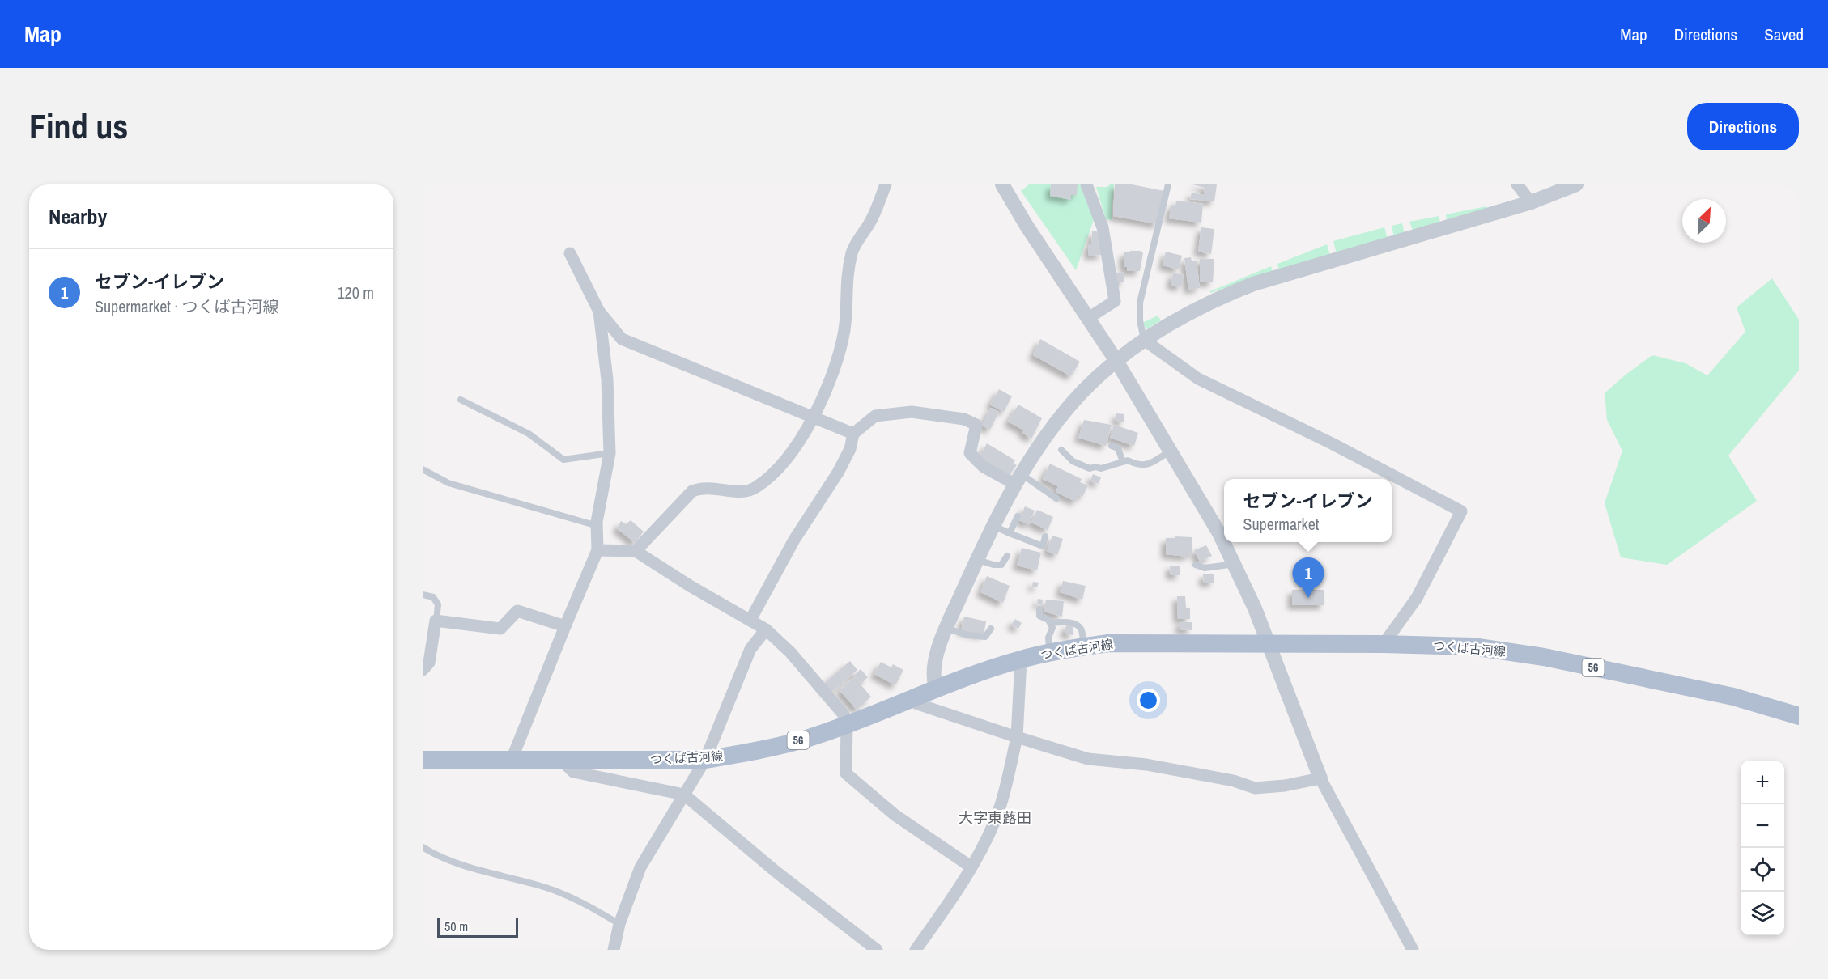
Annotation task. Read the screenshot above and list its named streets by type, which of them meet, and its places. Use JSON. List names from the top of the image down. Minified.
{"streets":{"main road":["つくば古河線","56"]},"districts":["大字東蕗田"],"scale_bar":"50 m","north":"top right","page":{"header":"Map","nav":["Map","Directions","Saved"],"buttons":"Directions","title":"Find us","heading":"Nearby","list":[{"mark":"1","name":"セブン-イレブン","note":"Supermarket · つくば古河線","value":"120 m"}],"popup":["セブン-イレブン","Supermarket"],"pins":"1","map_buttons":["+","−"],"scale":"50 m"}}
